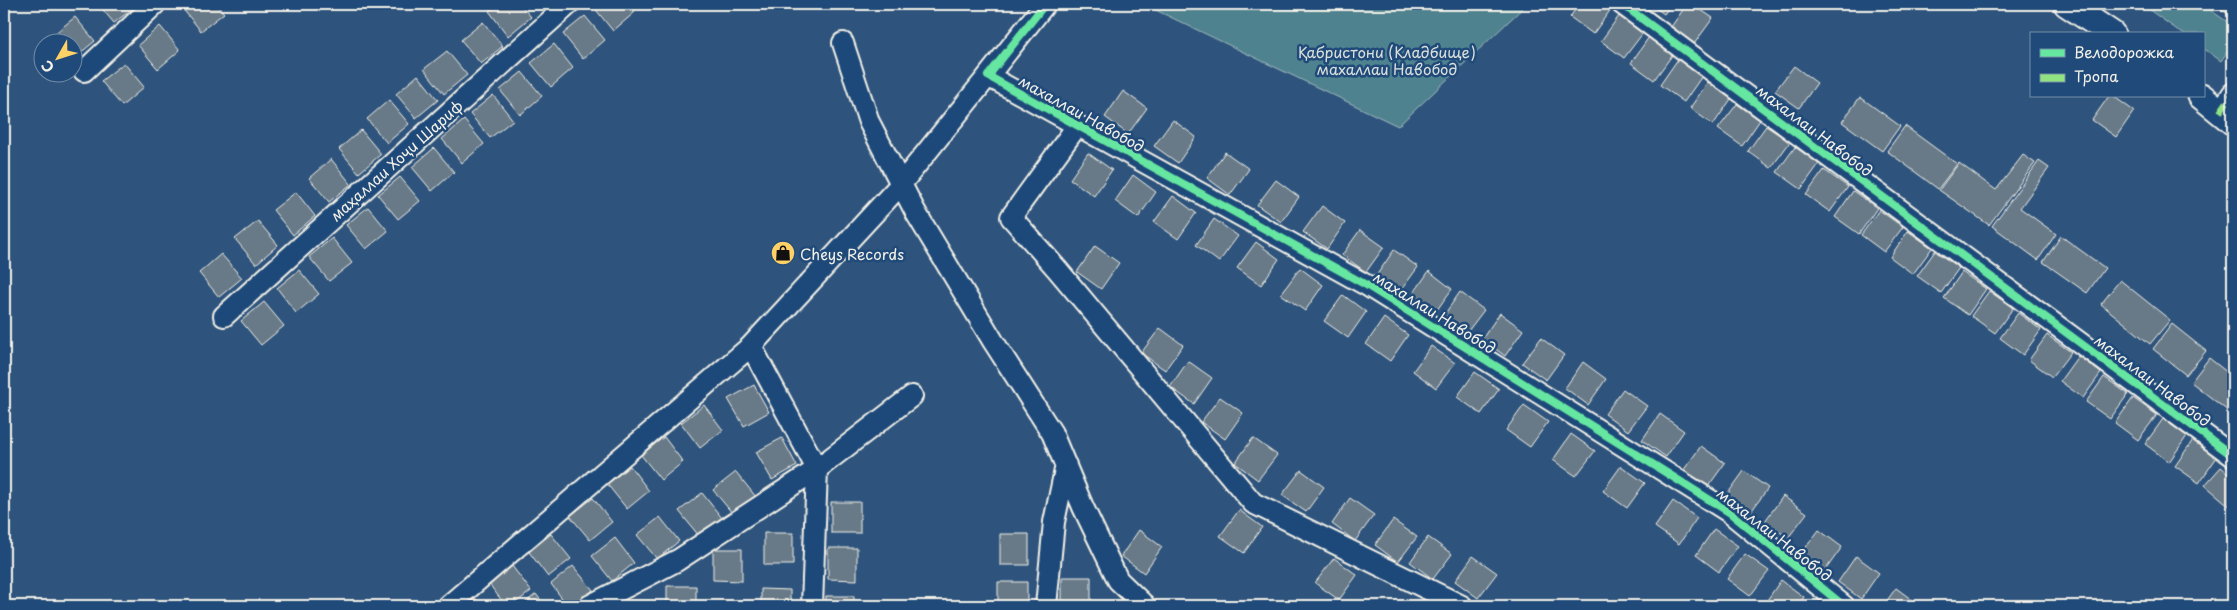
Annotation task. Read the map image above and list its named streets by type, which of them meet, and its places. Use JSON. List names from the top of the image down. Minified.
{"streets":{"street":["махаллаи Навобод","маҳаллаи Хоҷи Шариф"]},"parks":["Қабристони (Кладбище) махаллаи Навобод"],"places":{"shop":["Cheys Records"]},"legend":["Велодорожка","Тропа"],"north":"bottom left"}
